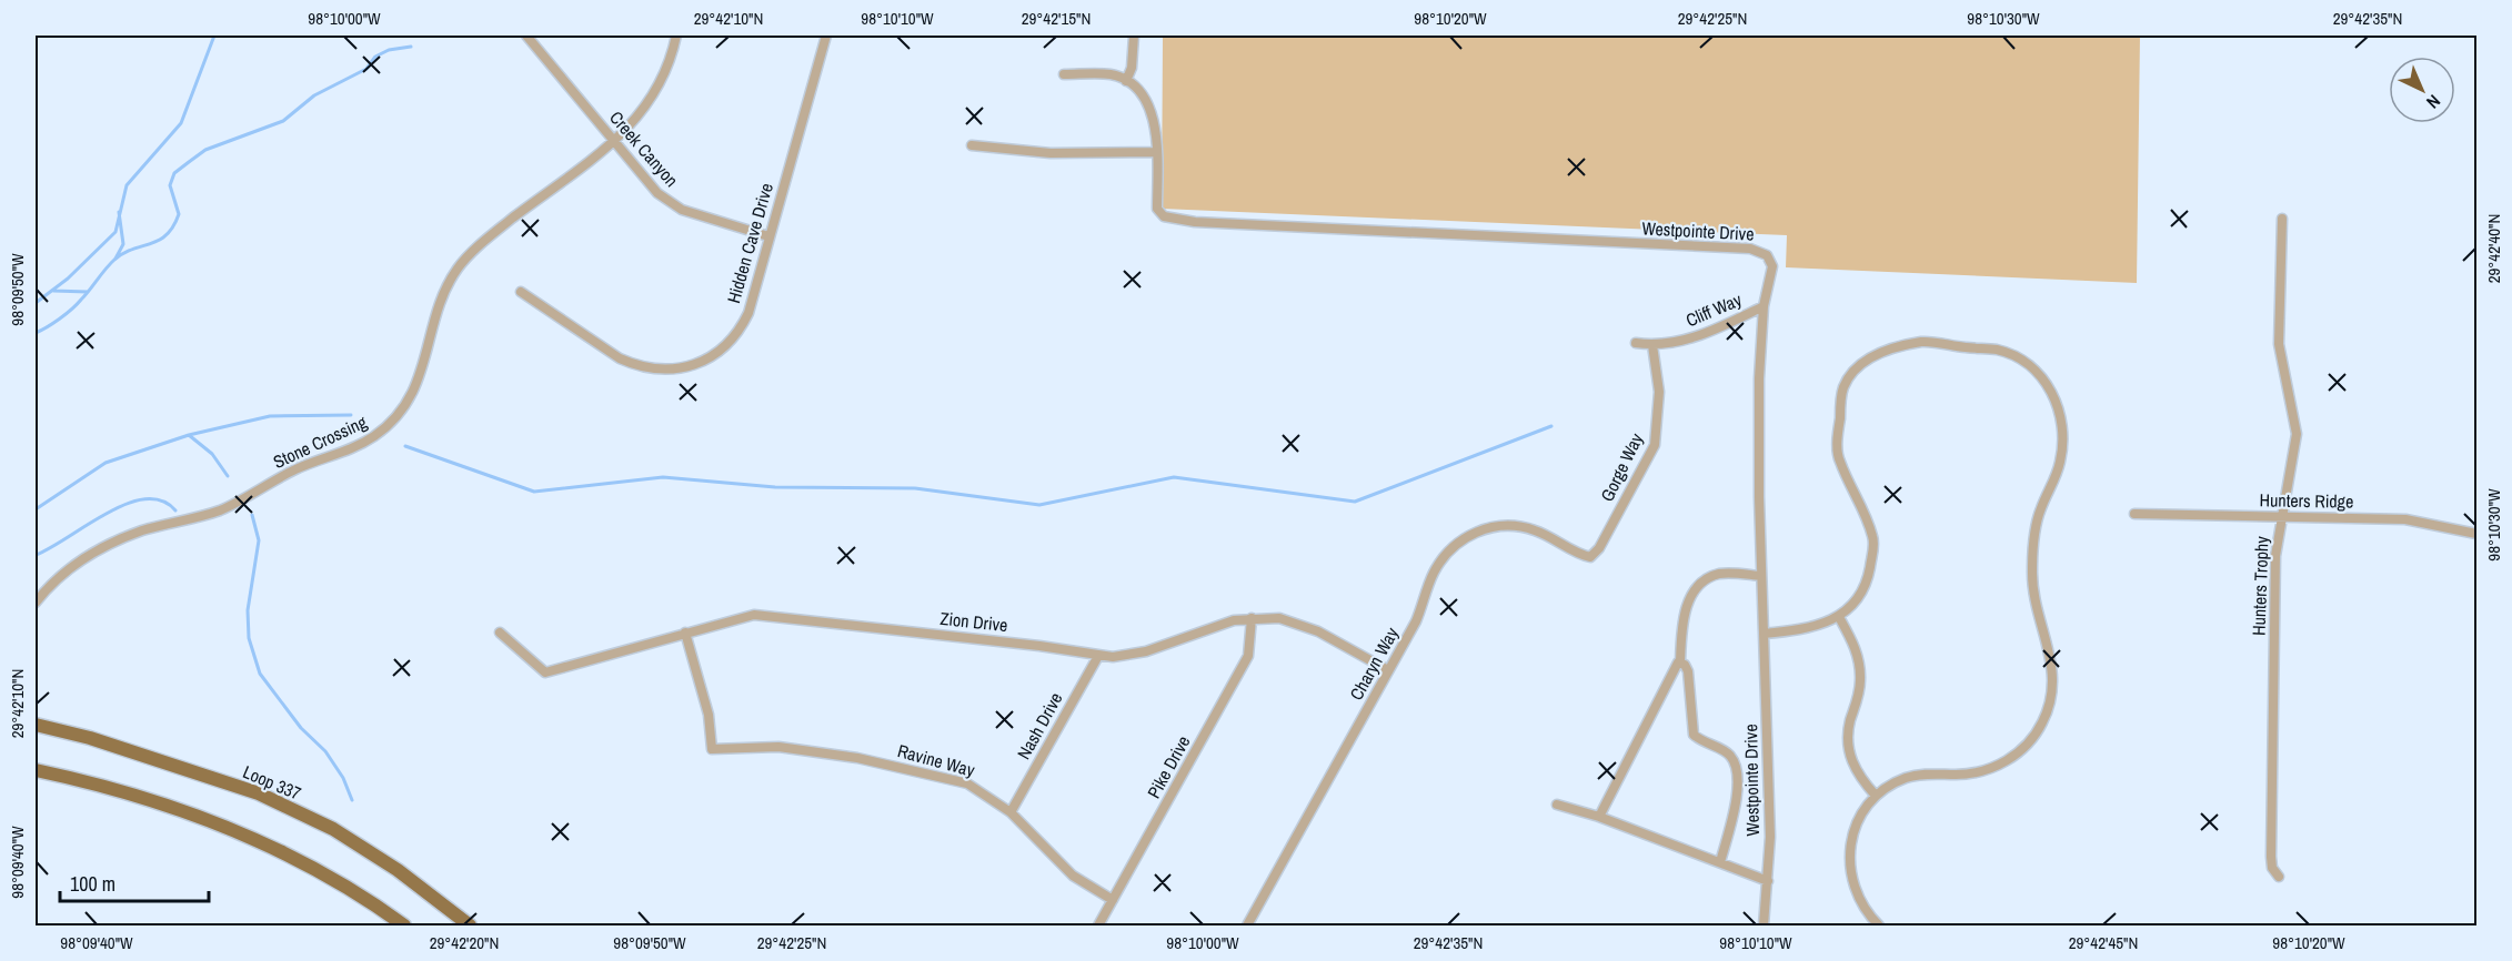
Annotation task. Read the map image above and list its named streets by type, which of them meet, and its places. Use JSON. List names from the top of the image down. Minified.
{"streets":{"main road":["Loop 337"],"street":["Creek Canyon","Westpointe Drive","Hidden Cave Drive","Cliff Way","Stone Crossing","Gorge Way","Hunters Ridge","Hunters Trophy","Zion Drive","Charyn Way","Nash Drive","Ravine Way","Pike Drive"]},"crossings":[["Creek Canyon","Hidden Cave Drive"],["Creek Canyon","Stone Crossing"],["Westpointe Drive","Cliff Way"],["Cliff Way","Gorge Way"],["Gorge Way","Charyn Way"],["Hunters Ridge","Hunters Trophy"],["Zion Drive","Charyn Way"],["Zion Drive","Nash Drive"],["Zion Drive","Ravine Way"],["Zion Drive","Pike Drive"],["Nash Drive","Ravine Way"],["Ravine Way","Pike Drive"]],"scale_bar":"100 m","north":"bottom right","coordinates":["98°10'00\"W","29°42'10\"N","98°10'10\"W","29°42'15\"N","98°10'20\"W","29°42'25\"N","98°10'30\"W","29°42'35\"N","29°42'40\"N","98°09'50\"W","98°09'40\"W","29°42'20\"N","29°42'45\"N"]}
